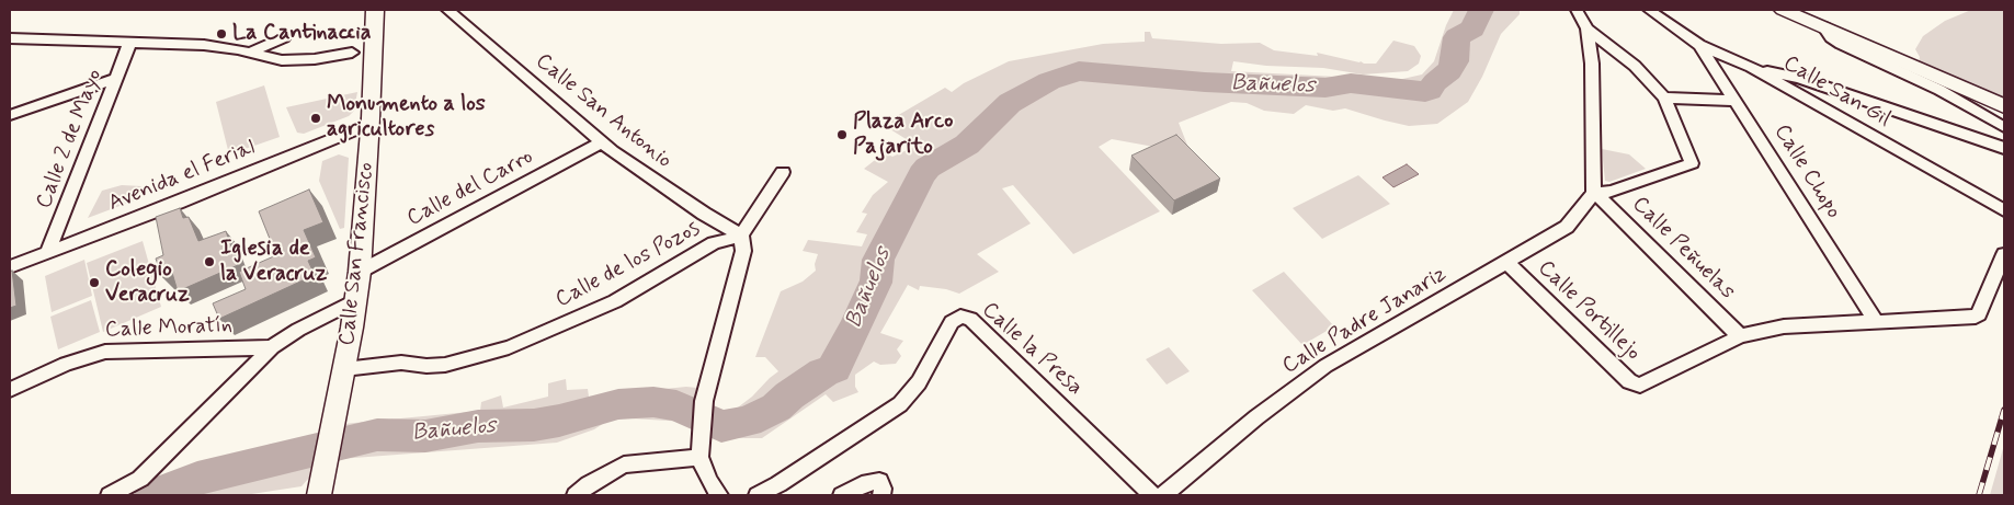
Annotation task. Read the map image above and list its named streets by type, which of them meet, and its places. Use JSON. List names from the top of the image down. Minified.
{"streets":{"street":["Calle San Gil","Calle San Antonio","Calle 2 de Mayo","Calle Chopo","Avenida el Ferial","Calle del Carro","Calle Peñuelas","Calle San Francisco","Calle de los Pozos","Calle Portillejo","Calle Padre Janariz","Calle Moratín","Calle la Presa"]},"crossings":[["Calle San Gil","Calle Chopo"],["Calle San Antonio","Calle del Carro"],["Calle San Antonio","Calle de los Pozos"],["Calle 2 de Mayo","Avenida el Ferial"],["Avenida el Ferial","Calle San Francisco"],["Calle del Carro","Calle San Francisco"],["Calle Peñuelas","Calle Portillejo"],["Calle Peñuelas","Calle Padre Janariz"],["Calle San Francisco","Calle de los Pozos"],["Calle Portillejo","Calle Padre Janariz"]],"water":["Bañuelos"],"places":["La Cantinaccia","Monumento a los agricultores","Plaza Arco Pajarito","Iglesia de la Veracruz","Colegio Veracruz"]}
